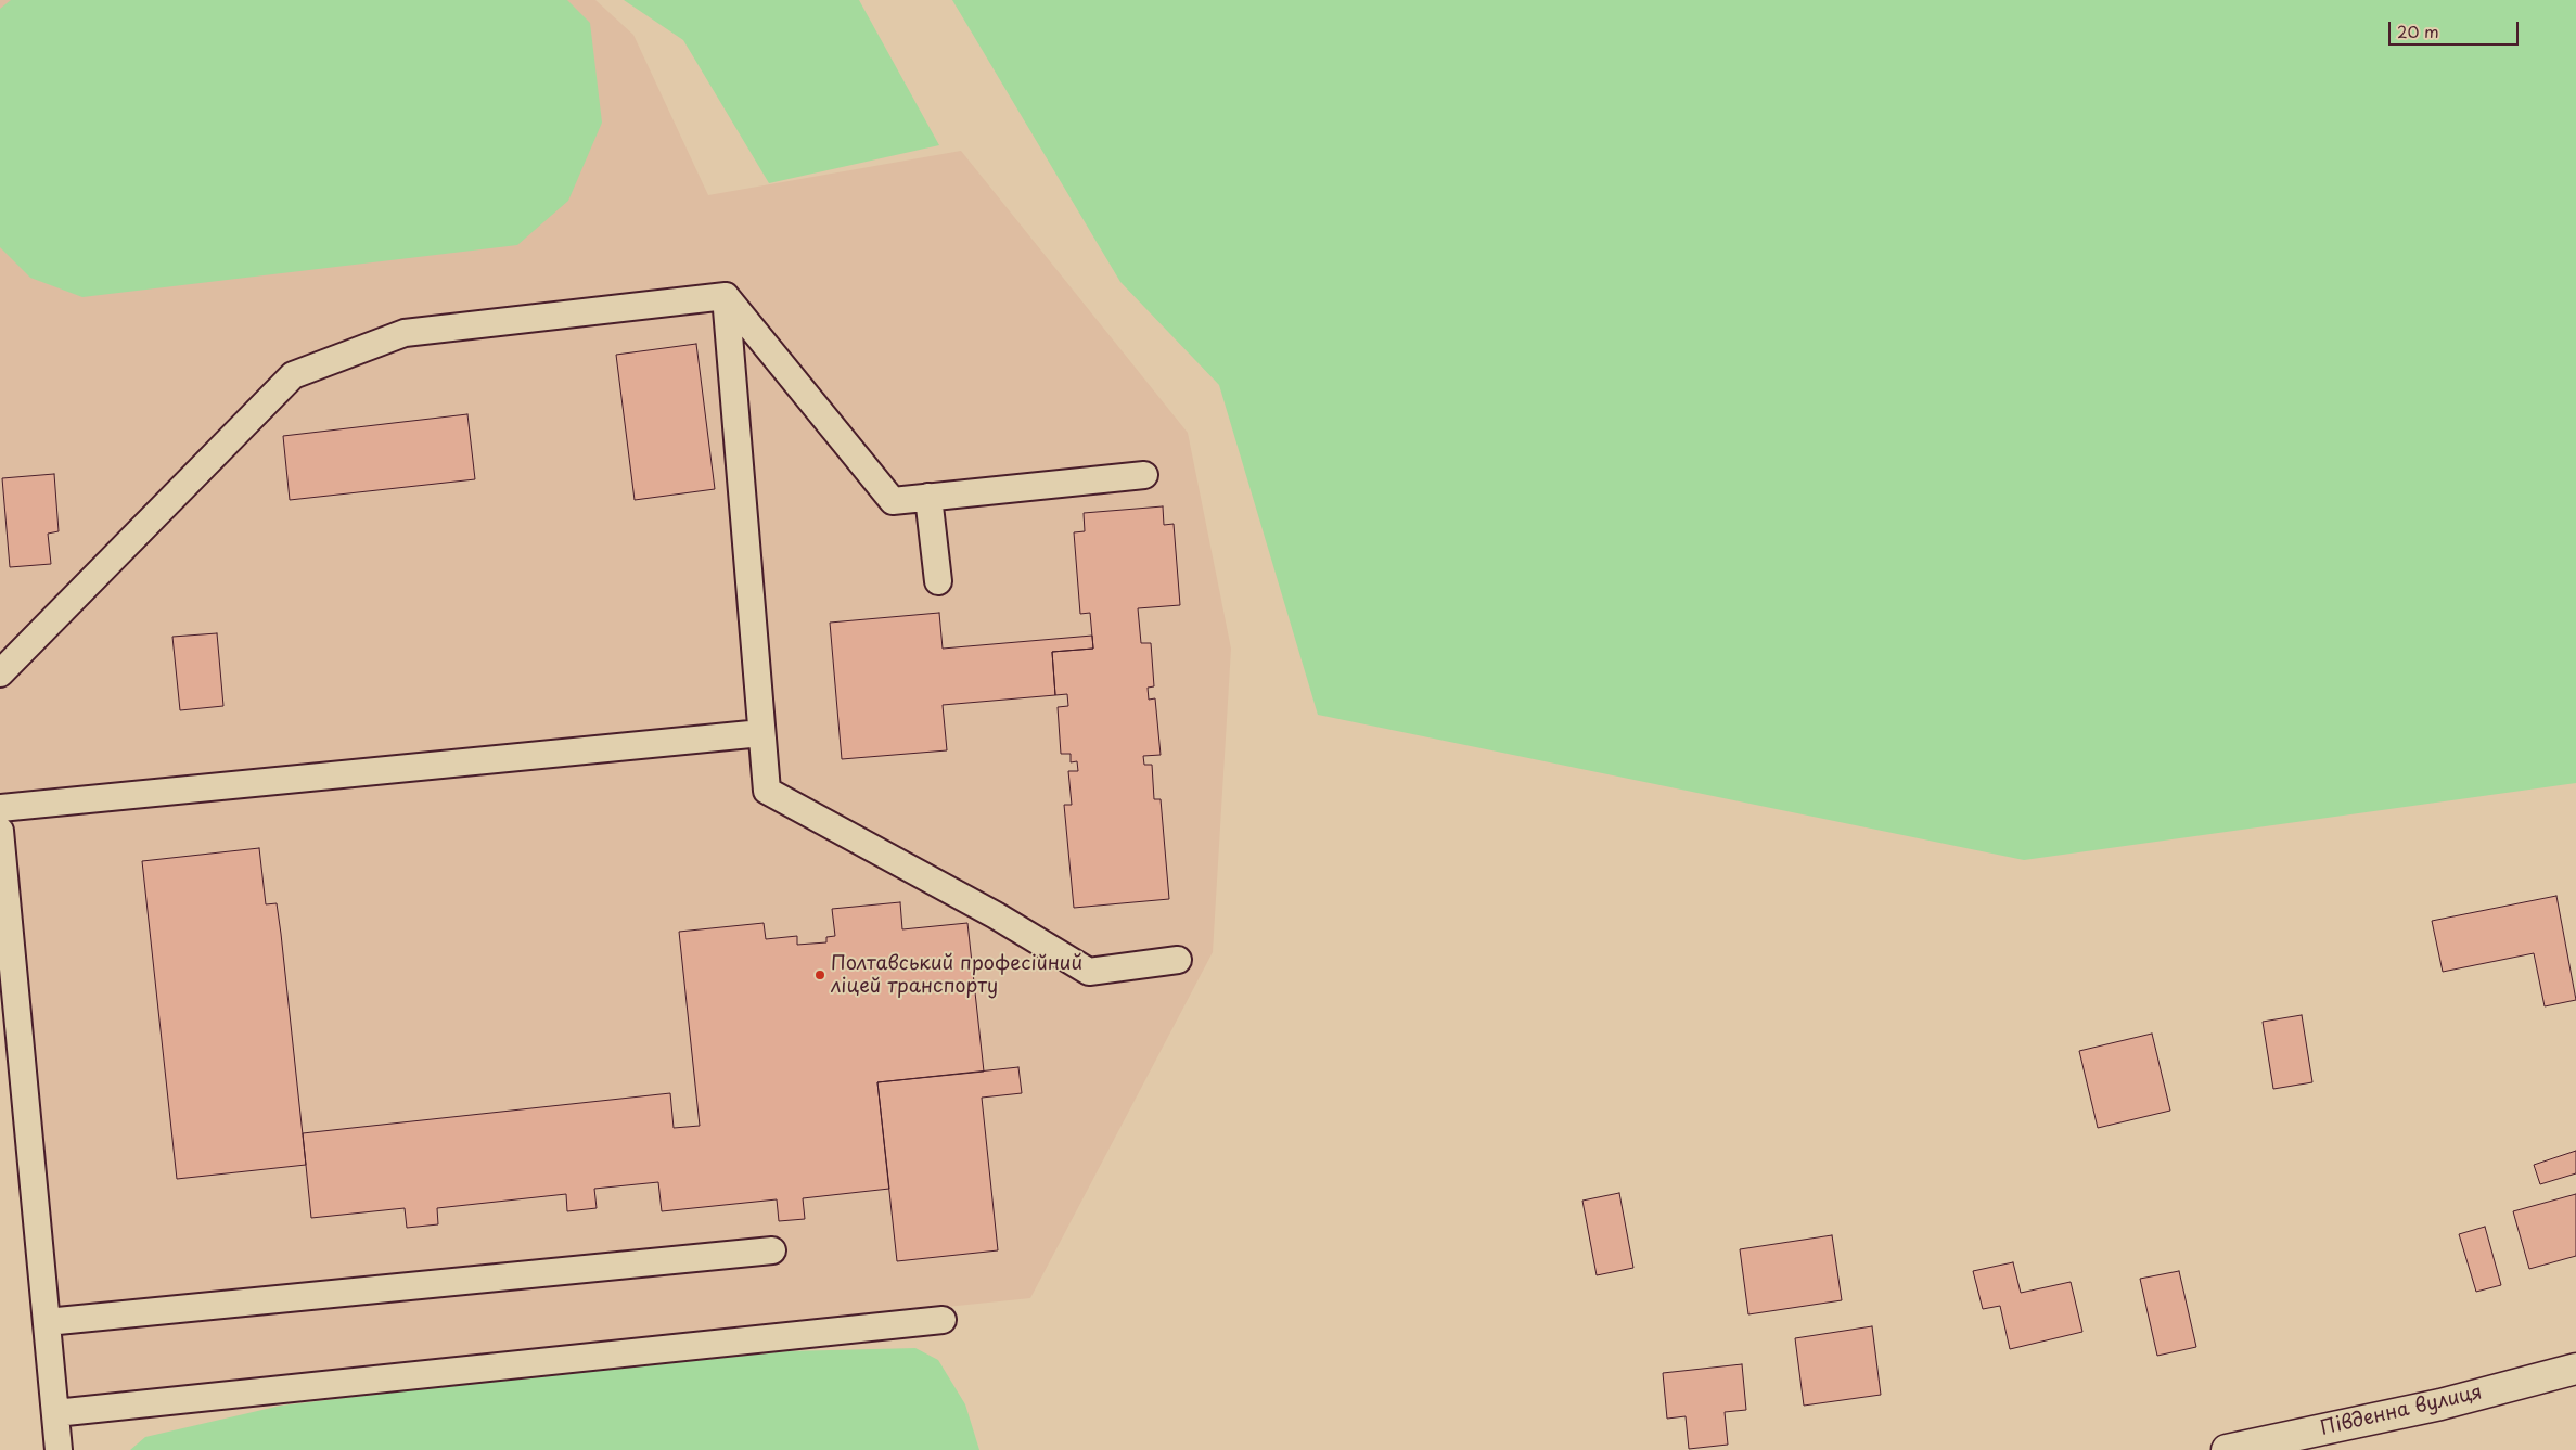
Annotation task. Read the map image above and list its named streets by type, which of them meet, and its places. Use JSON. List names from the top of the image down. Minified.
{"streets":{"street":["Південна вулиця"]},"places":["Полтавський професійний ліцей транспорту"],"scale_bar":"20 m"}
